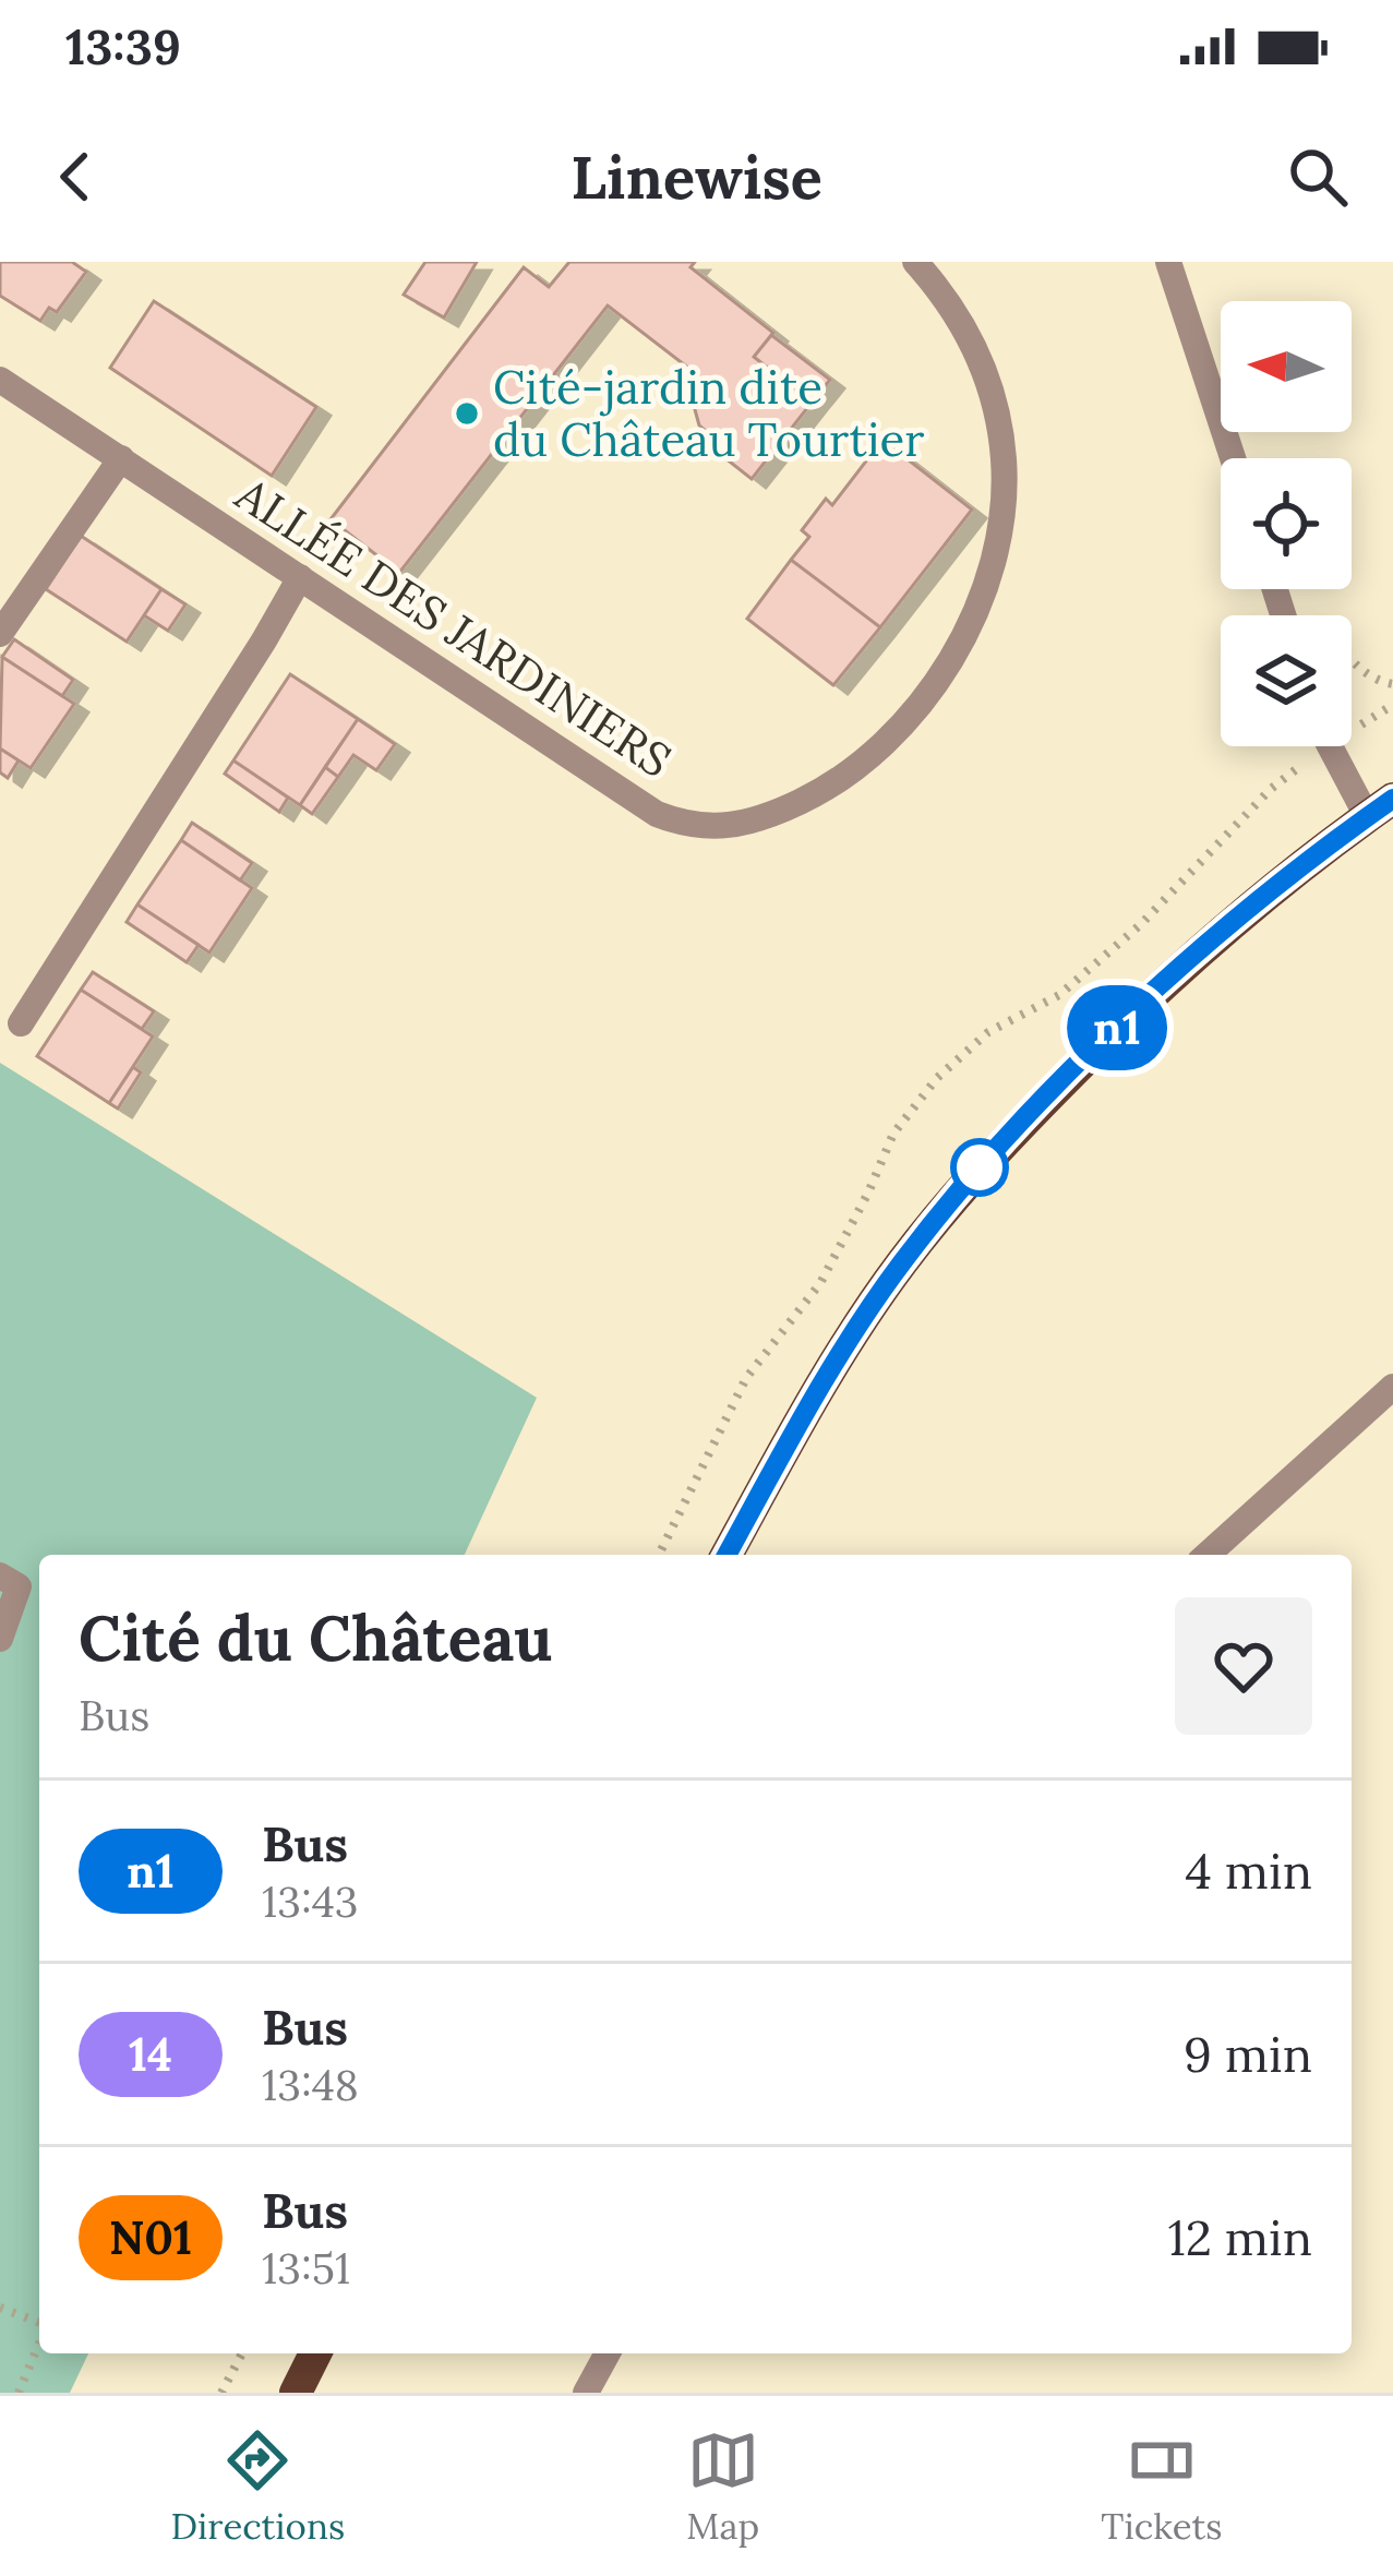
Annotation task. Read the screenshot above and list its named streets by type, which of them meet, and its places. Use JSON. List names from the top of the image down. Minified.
{"streets":{"street":["ALLÉE DES JARDINIERS"]},"places":["Cité-jardin dite du Château Tourtier"],"lines":["bus line n1"],"north":"left","page":{"status":"13:39","header":"Linewise","on_map":"n1","heading":["Cité du Château","Bus"],"list":[{"mark":"n1","name":"Bus","note":"13:43","value":"4 min"},{"mark":"14","name":"Bus","note":"13:48","value":"9 min"},{"mark":"N01","name":"Bus","note":"13:51","value":"12 min"}],"tabs":["Directions","Map","Tickets"]}}
